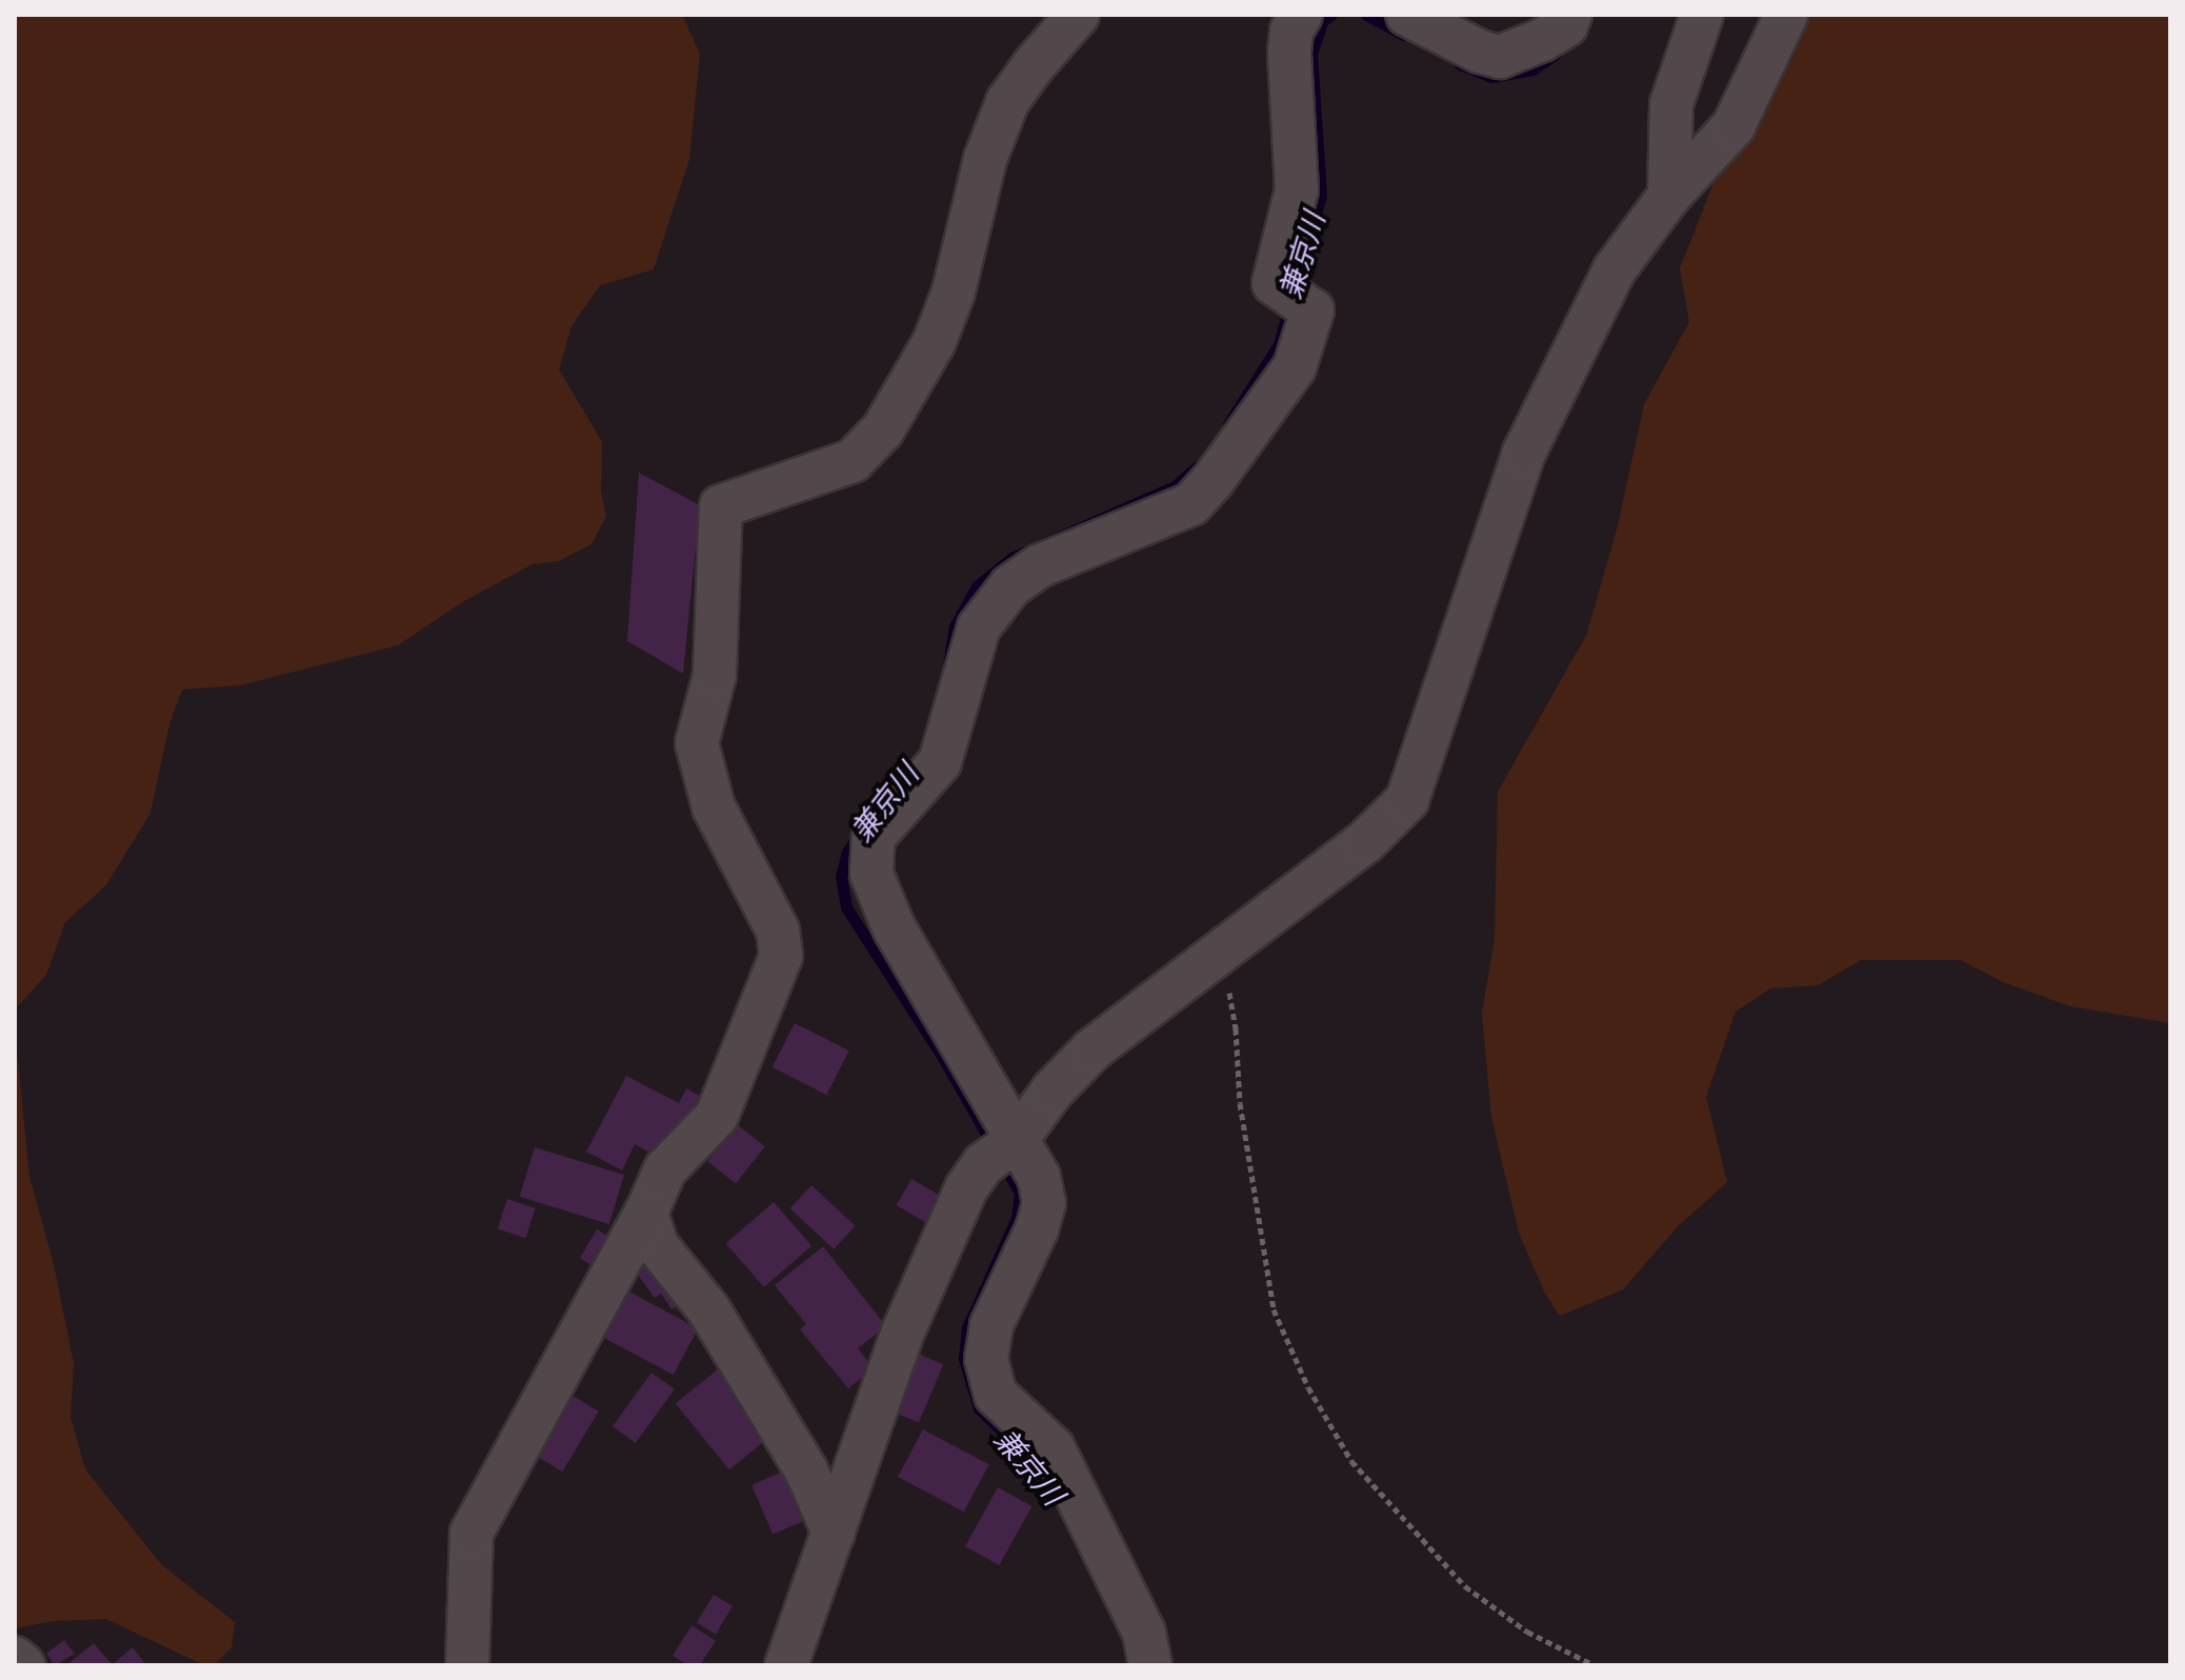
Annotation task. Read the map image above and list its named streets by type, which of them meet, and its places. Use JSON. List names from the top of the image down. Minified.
{"water":["兼京川"]}
